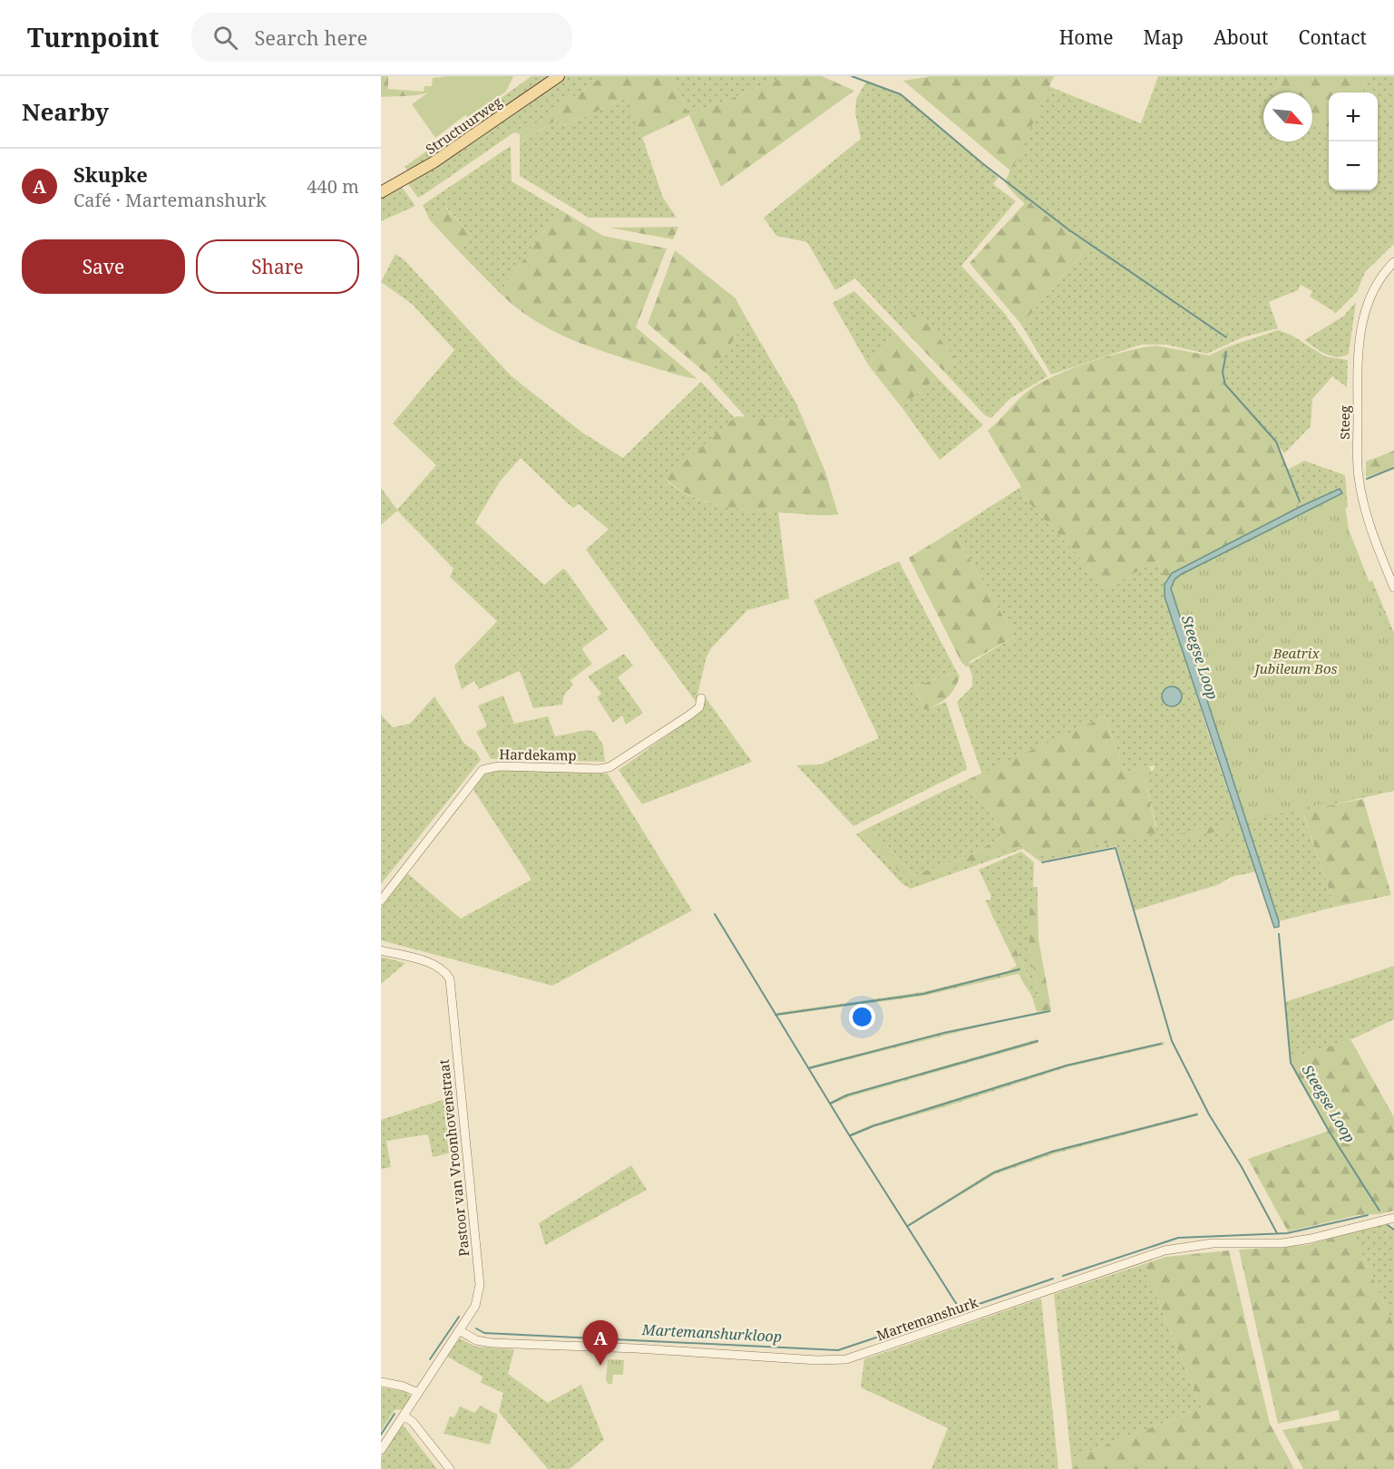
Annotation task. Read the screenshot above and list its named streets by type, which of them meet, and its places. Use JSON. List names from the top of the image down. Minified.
{"streets":{"main road":["Structuurweg"],"street":["Steeg","Hardekamp","Pastoor van Vroonhovenstraat","Martemanshurk"]},"crossings":[["Pastoor van Vroonhovenstraat","Martemanshurk"]],"water":["Steegse Loop","Martemanshurkloop"],"parks":["Beatrix Jubileum Bos"],"north":"bottom right","page":{"header":"Turnpoint","search":"Search here","nav":["Home","Map","About","Contact"],"heading":"Nearby","map_buttons":["+","−"],"list":[{"mark":"A","name":"Skupke","note":"Café · Martemanshurk","value":"440 m"}],"buttons":["Save","Share"],"pins":"A"}}
